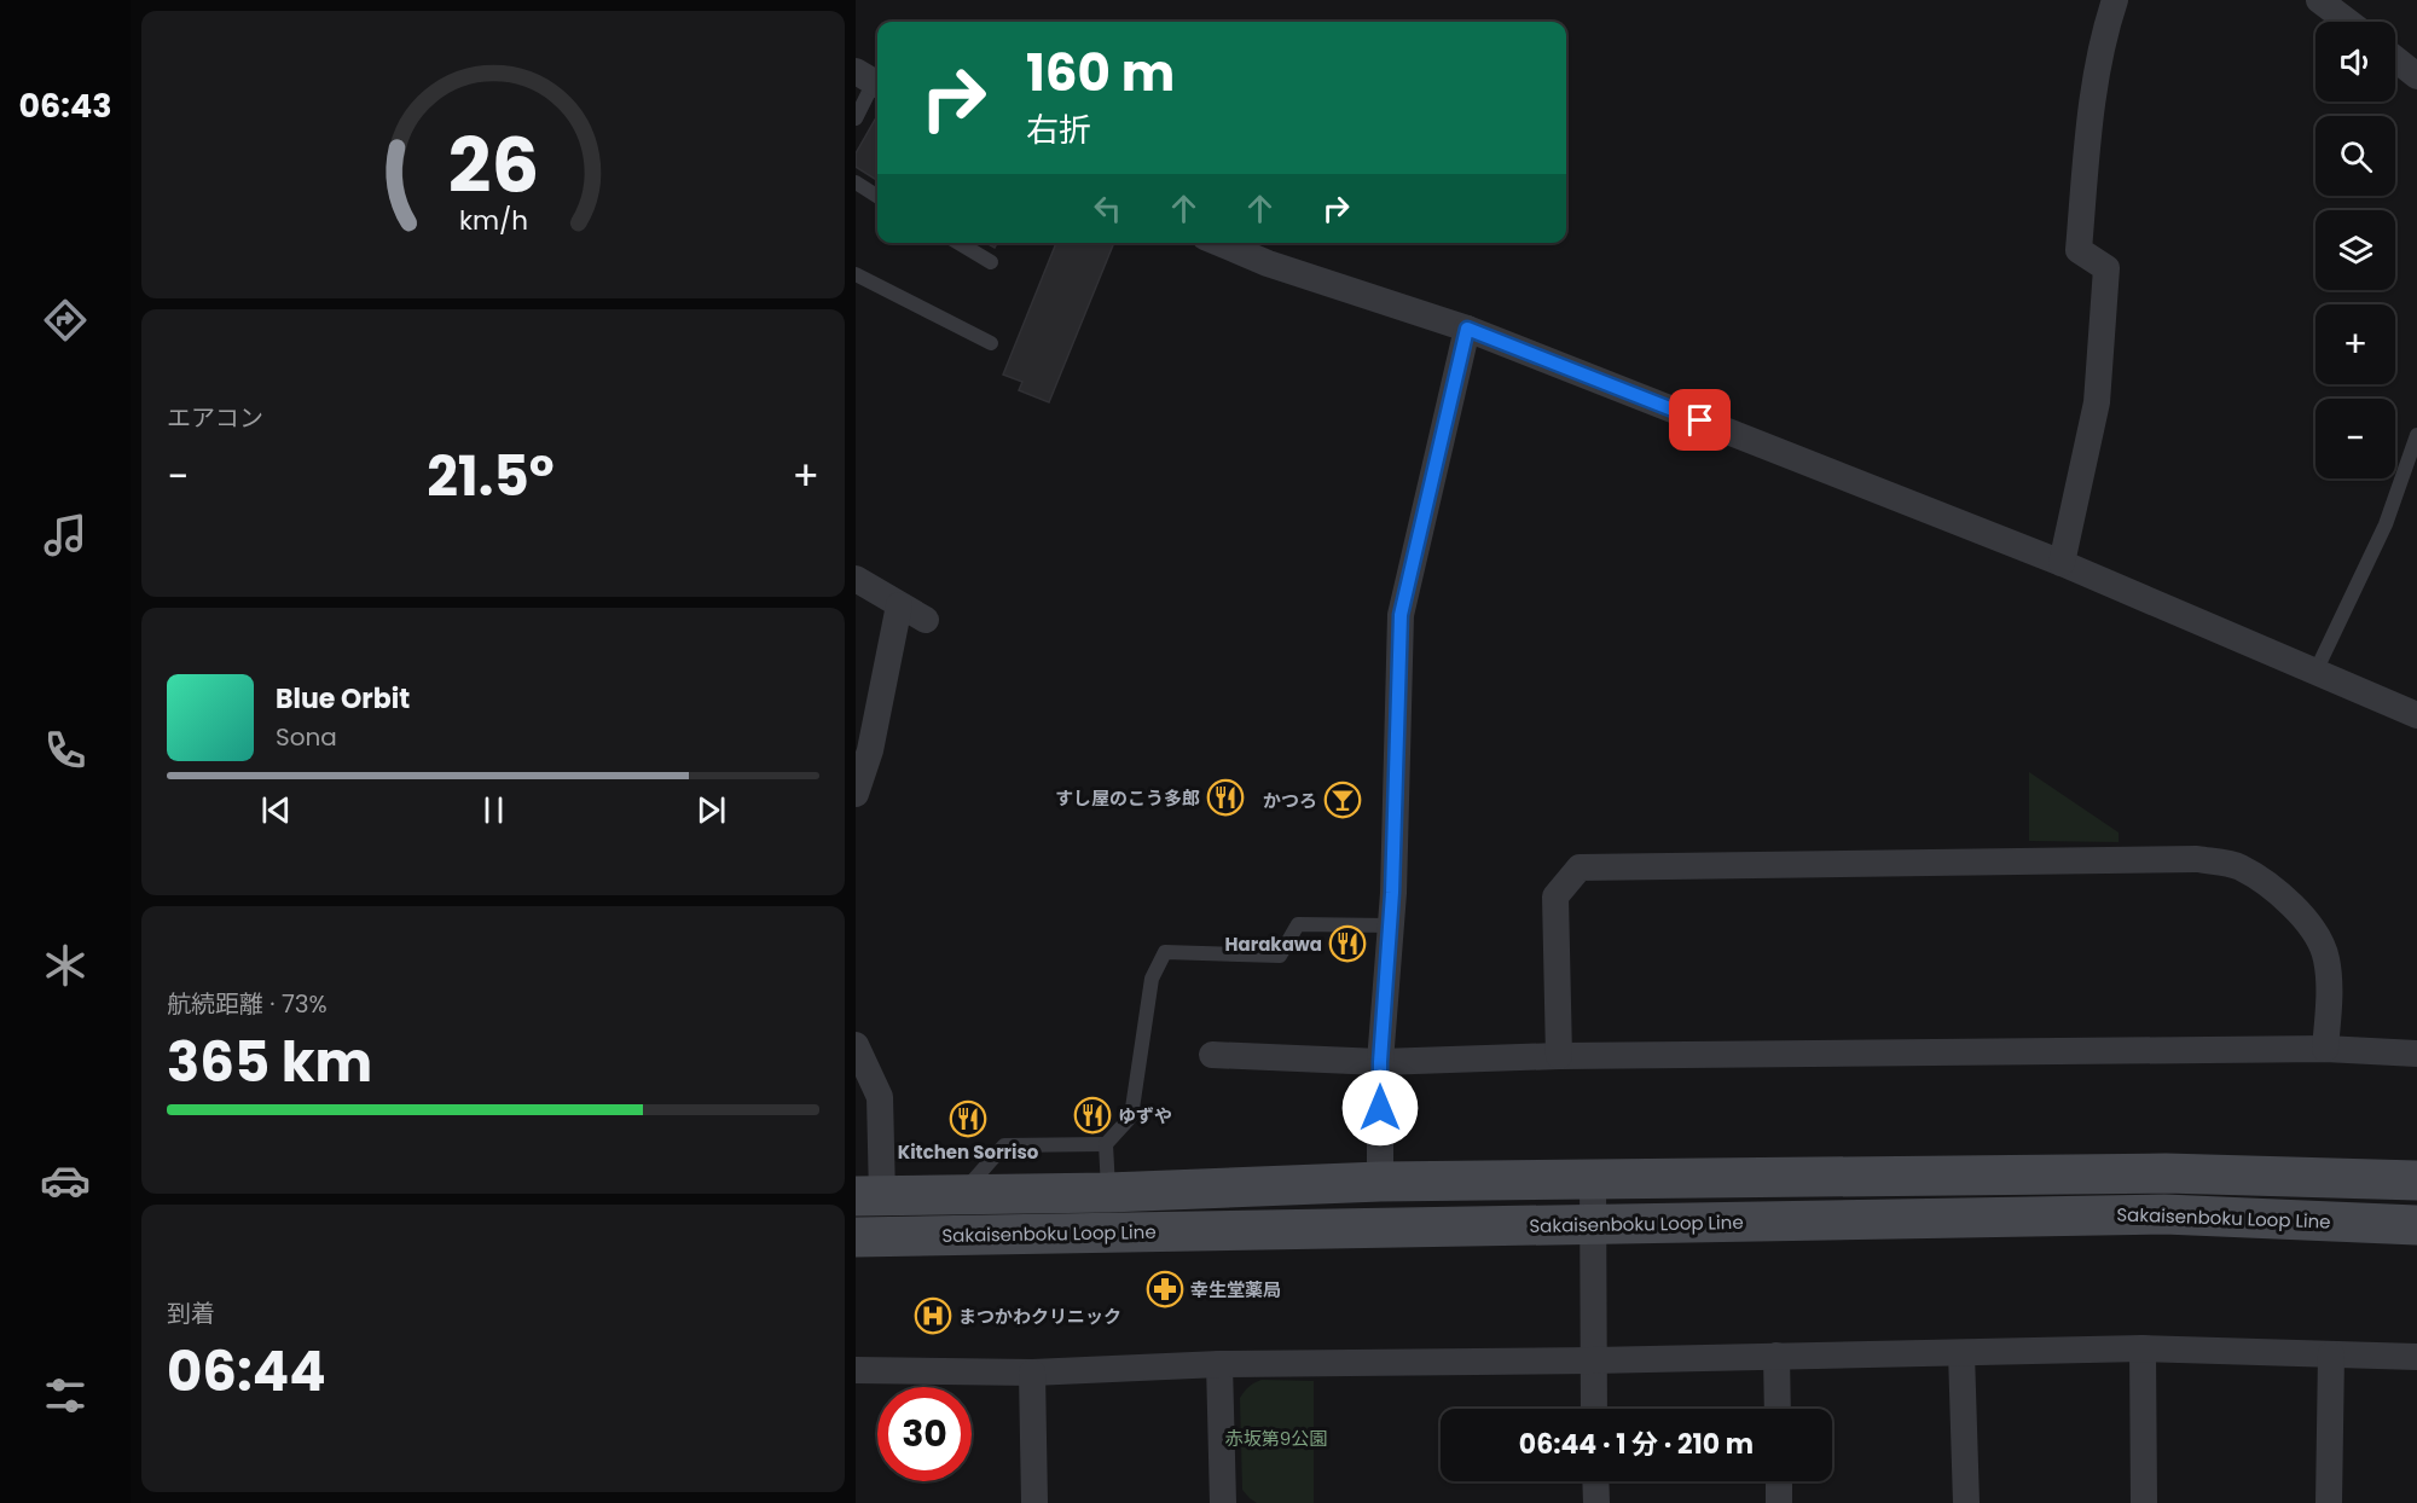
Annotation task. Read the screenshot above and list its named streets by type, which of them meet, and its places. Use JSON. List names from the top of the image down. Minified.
{"streets":{"main road":["Sakaisenboku Loop Line"]},"parks":["赤坂第9公園"],"places":{"restaurant":["すし屋のこう多郎","Harakawa","ゆずや","Kitchen Sorriso"],"bar":["かつろ"],"pharmacy":["幸生堂薬局"],"hospital":["まつかわクリニック"]},"page":{"tabs":"06:43","map_buttons":["+","−"],"turn":["160 m","右折"],"tile":["エアコン",["航続距離 · 73%","365 km"],["到着","06:44"]],"heat":["−","21.5°","+"],"song":["Blue Orbit","Sona"],"limit":"30","trip":"06:44 · 1 分 · 210 m","gauge":["26","km/h"]}}
